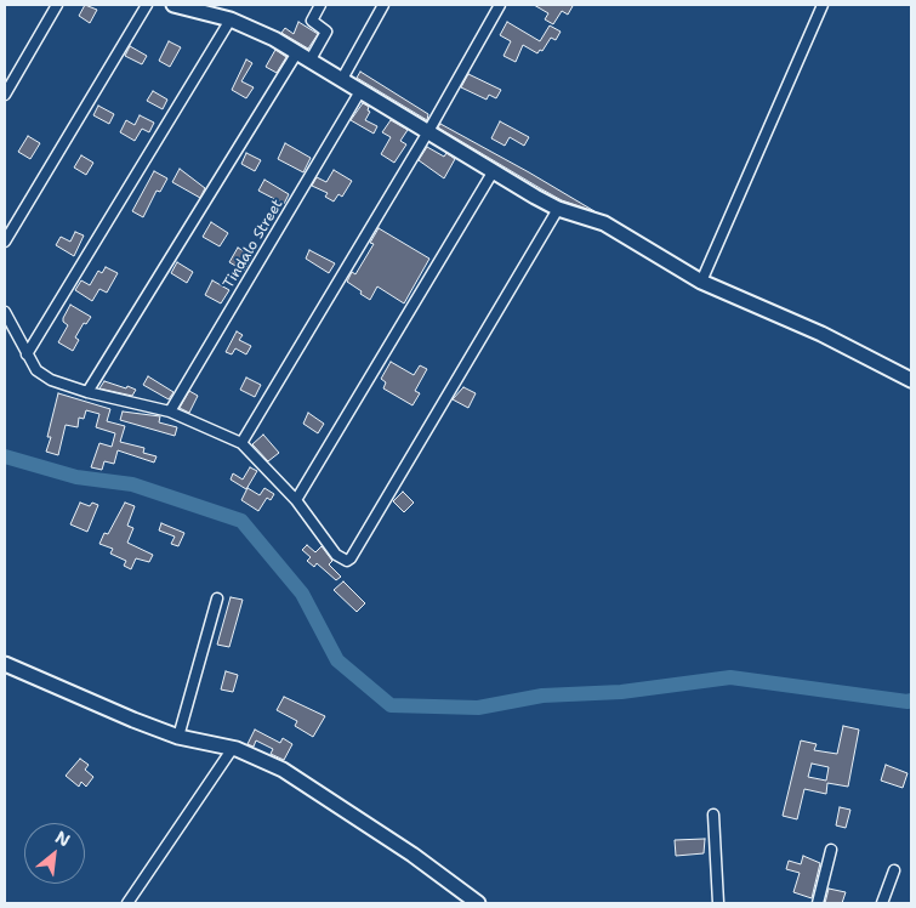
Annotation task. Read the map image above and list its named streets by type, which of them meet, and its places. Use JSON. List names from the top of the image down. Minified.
{"streets":{"street":["Tindalo Street"]},"north":"top right"}
